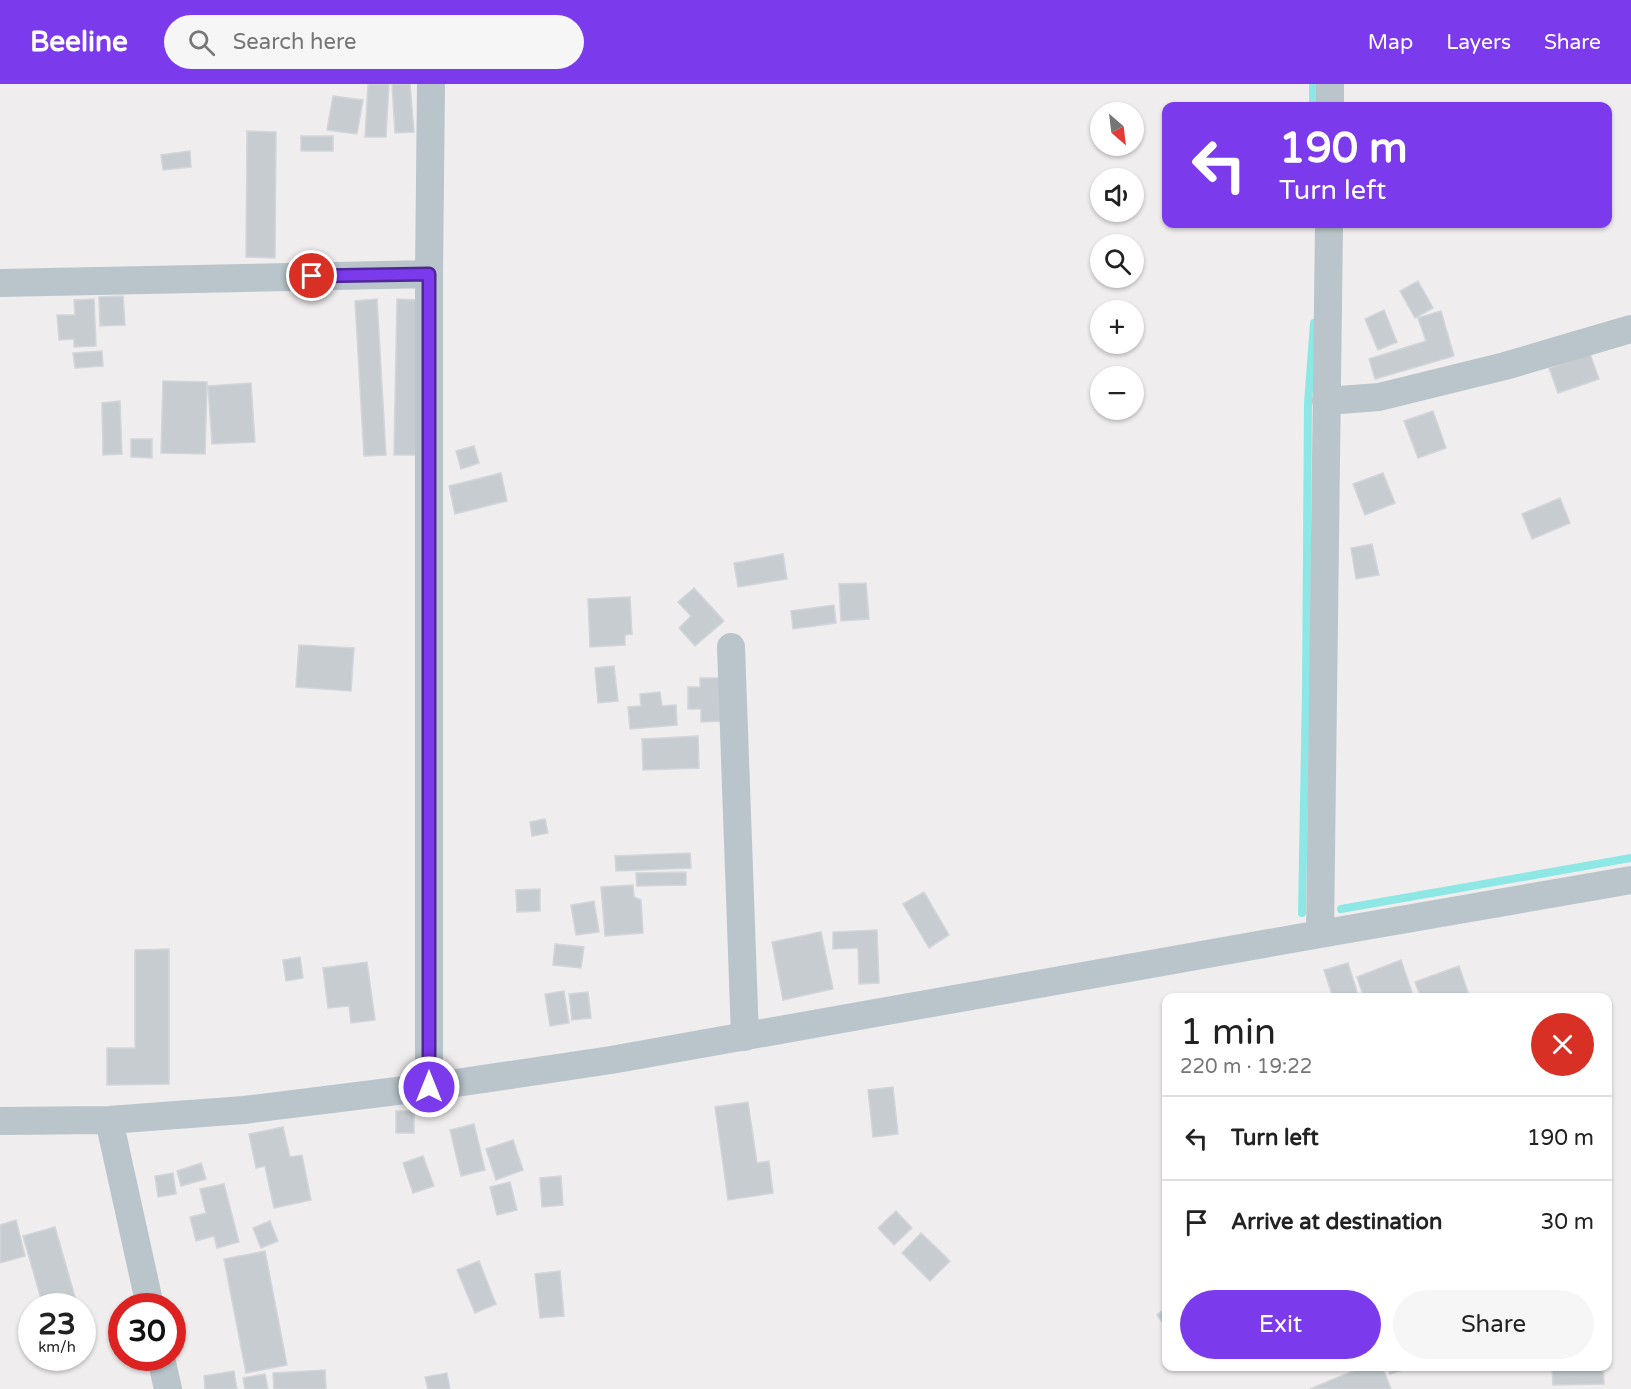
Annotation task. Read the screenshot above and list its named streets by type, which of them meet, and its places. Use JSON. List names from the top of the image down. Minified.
{"north":"bottom right","page":{"header":"Beeline","search":"Search here","nav":["Map","Layers","Share"],"map_buttons":["+","−"],"turn":["190 m","Turn left"],"heading":["1 min","220 m · 19:22"],"list":[{"name":"Turn left","value":"190 m"},{"name":"Arrive at destination","value":"30 m"}],"buttons":["Exit","Share"],"speed":"23 km/h","limit":"30"}}
